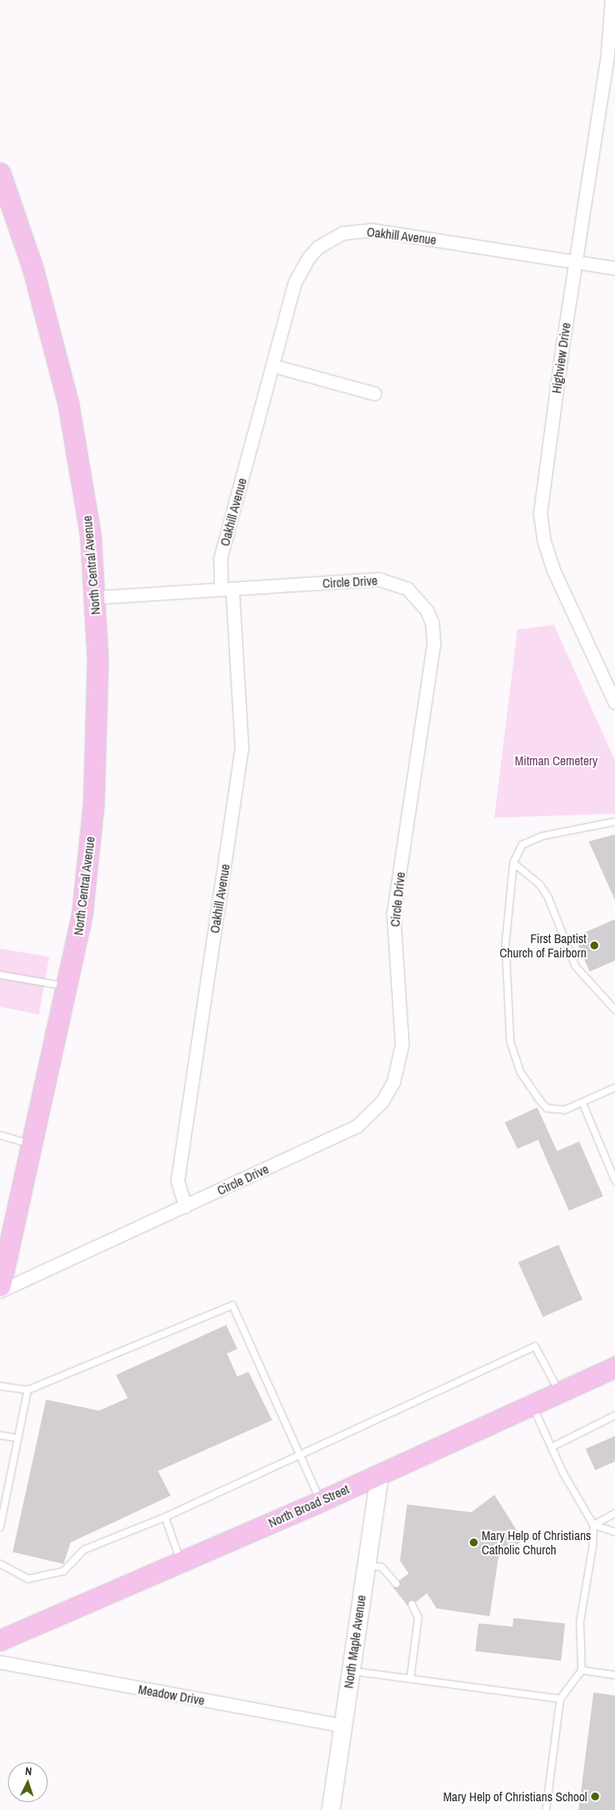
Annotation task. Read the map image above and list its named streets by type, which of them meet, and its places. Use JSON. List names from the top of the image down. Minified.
{"streets":{"main road":["North Central Avenue","North Broad Street","North Maple Avenue"],"street":["Oakhill Avenue","Highview Drive","Circle Drive","Meadow Drive"]},"crossings":[["Oakhill Avenue","Highview Drive"],["Oakhill Avenue","Circle Drive"],["North Central Avenue","Circle Drive"],["North Broad Street","North Maple Avenue"],["North Maple Avenue","Meadow Drive"]],"parks":["Mitman Cemetery"],"places":["First Baptist Church of Fairborn","Mary Help of Christians Catholic Church","Mary Help of Christians School"],"north":"top"}
